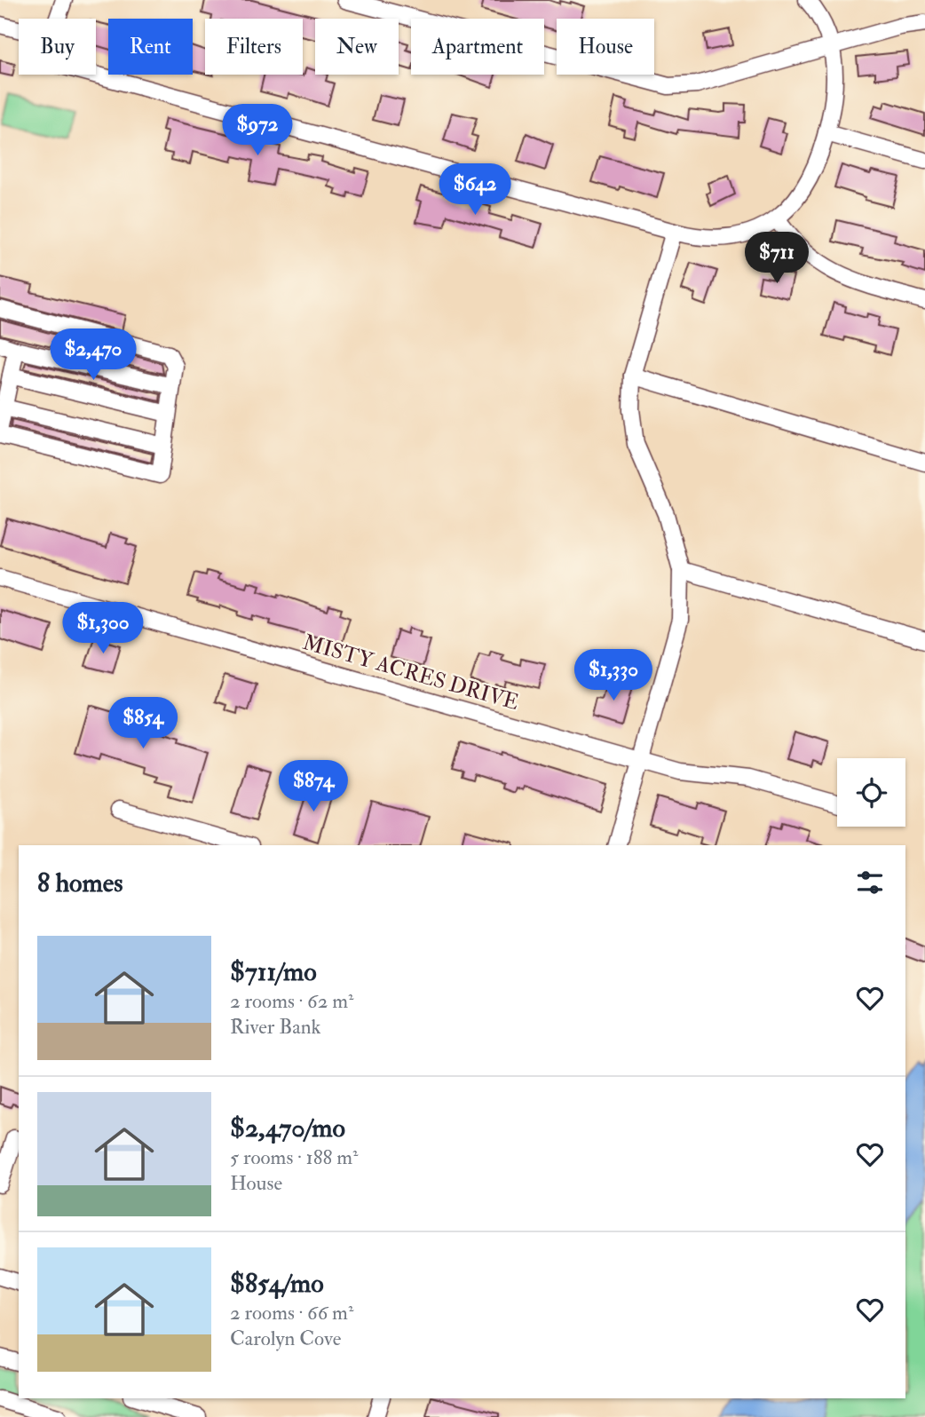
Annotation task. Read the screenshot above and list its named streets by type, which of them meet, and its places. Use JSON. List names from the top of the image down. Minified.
{"streets":{"street":["MISTY ACRES DRIVE"]},"page":{"chip":["Buy","Rent","Filters","New","Apartment","House"],"price":["$972","$642","$711","$2,470","$1,300","$1,330","$854","$874"],"heading":"8 homes","list":[{"name":"$711/mo","note":"2 rooms · 62 m² · River Bank"},{"name":"$2,470/mo","note":"5 rooms · 188 m² · House"},{"name":"$854/mo","note":"2 rooms · 66 m² · Carolyn Cove"}]}}
